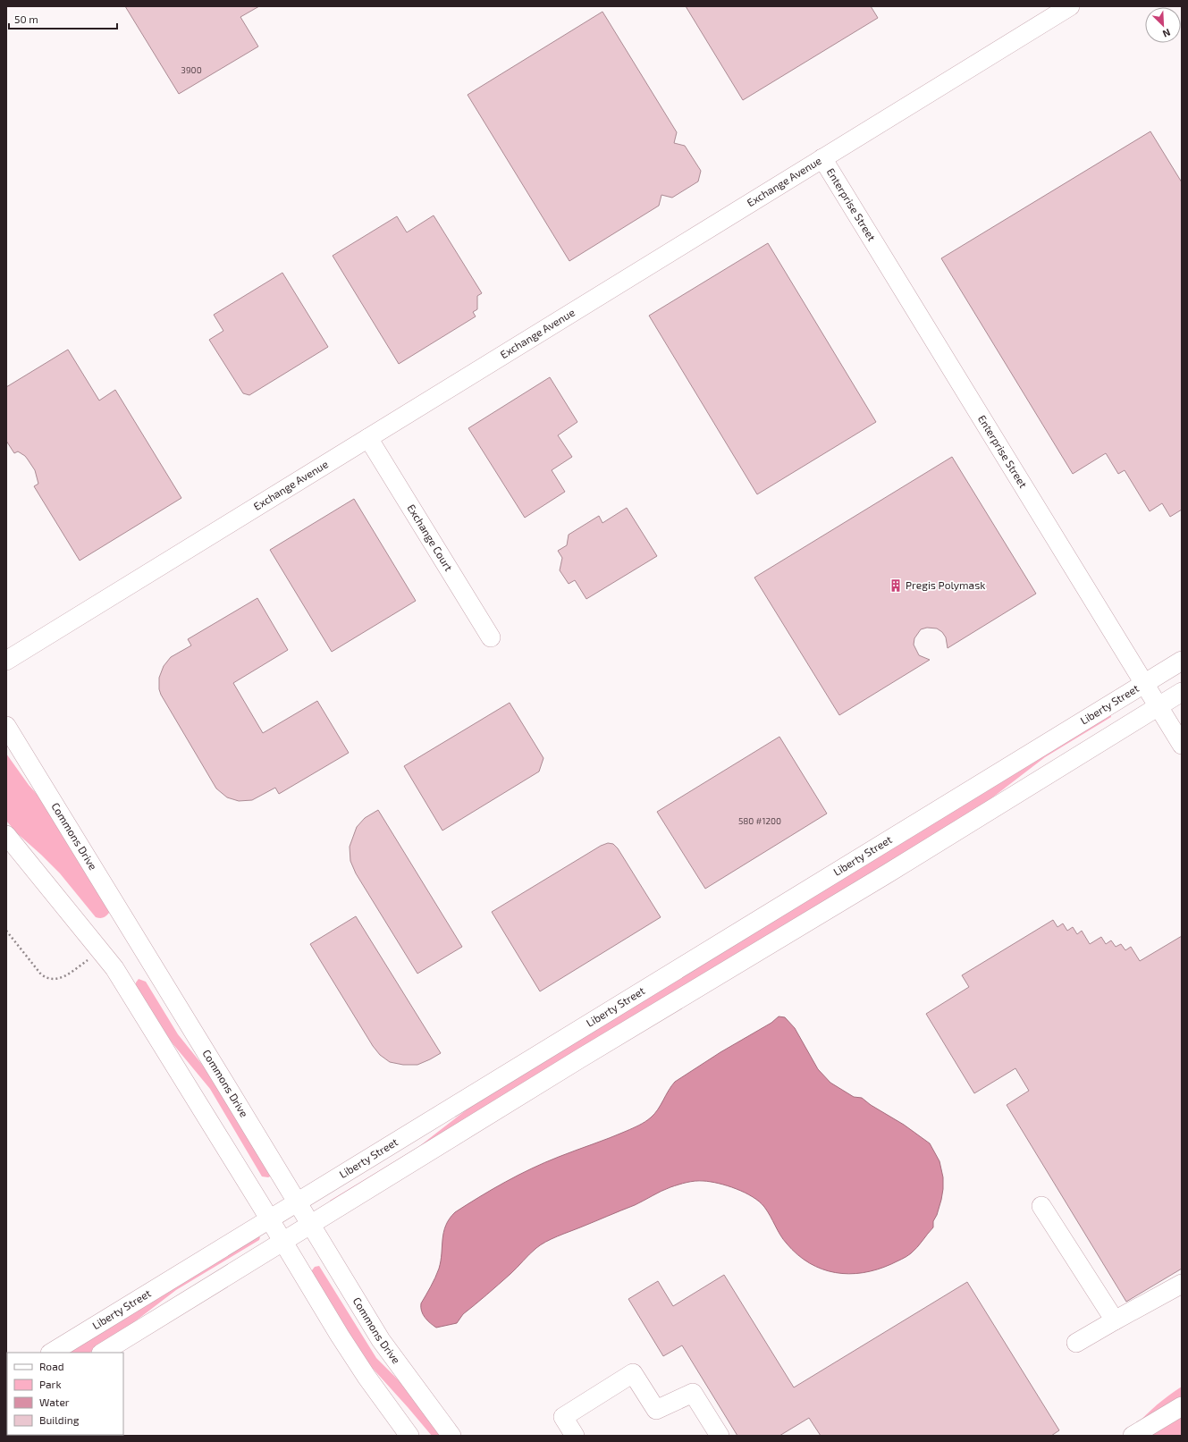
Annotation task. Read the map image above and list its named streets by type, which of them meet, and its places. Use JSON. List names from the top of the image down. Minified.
{"streets":{"street":["Exchange Avenue","Enterprise Street","Exchange Court","Liberty Street","Commons Drive"]},"crossings":[["Exchange Avenue","Enterprise Street"],["Exchange Avenue","Exchange Court"],["Enterprise Street","Liberty Street"],["Liberty Street","Commons Drive"]],"places":{"building":["Pregis Polymask"]},"house_numbers":["3900","580 #1200"],"legend":["Road","Park","Water","Building"],"scale_bar":"50 m","north":"bottom right"}
